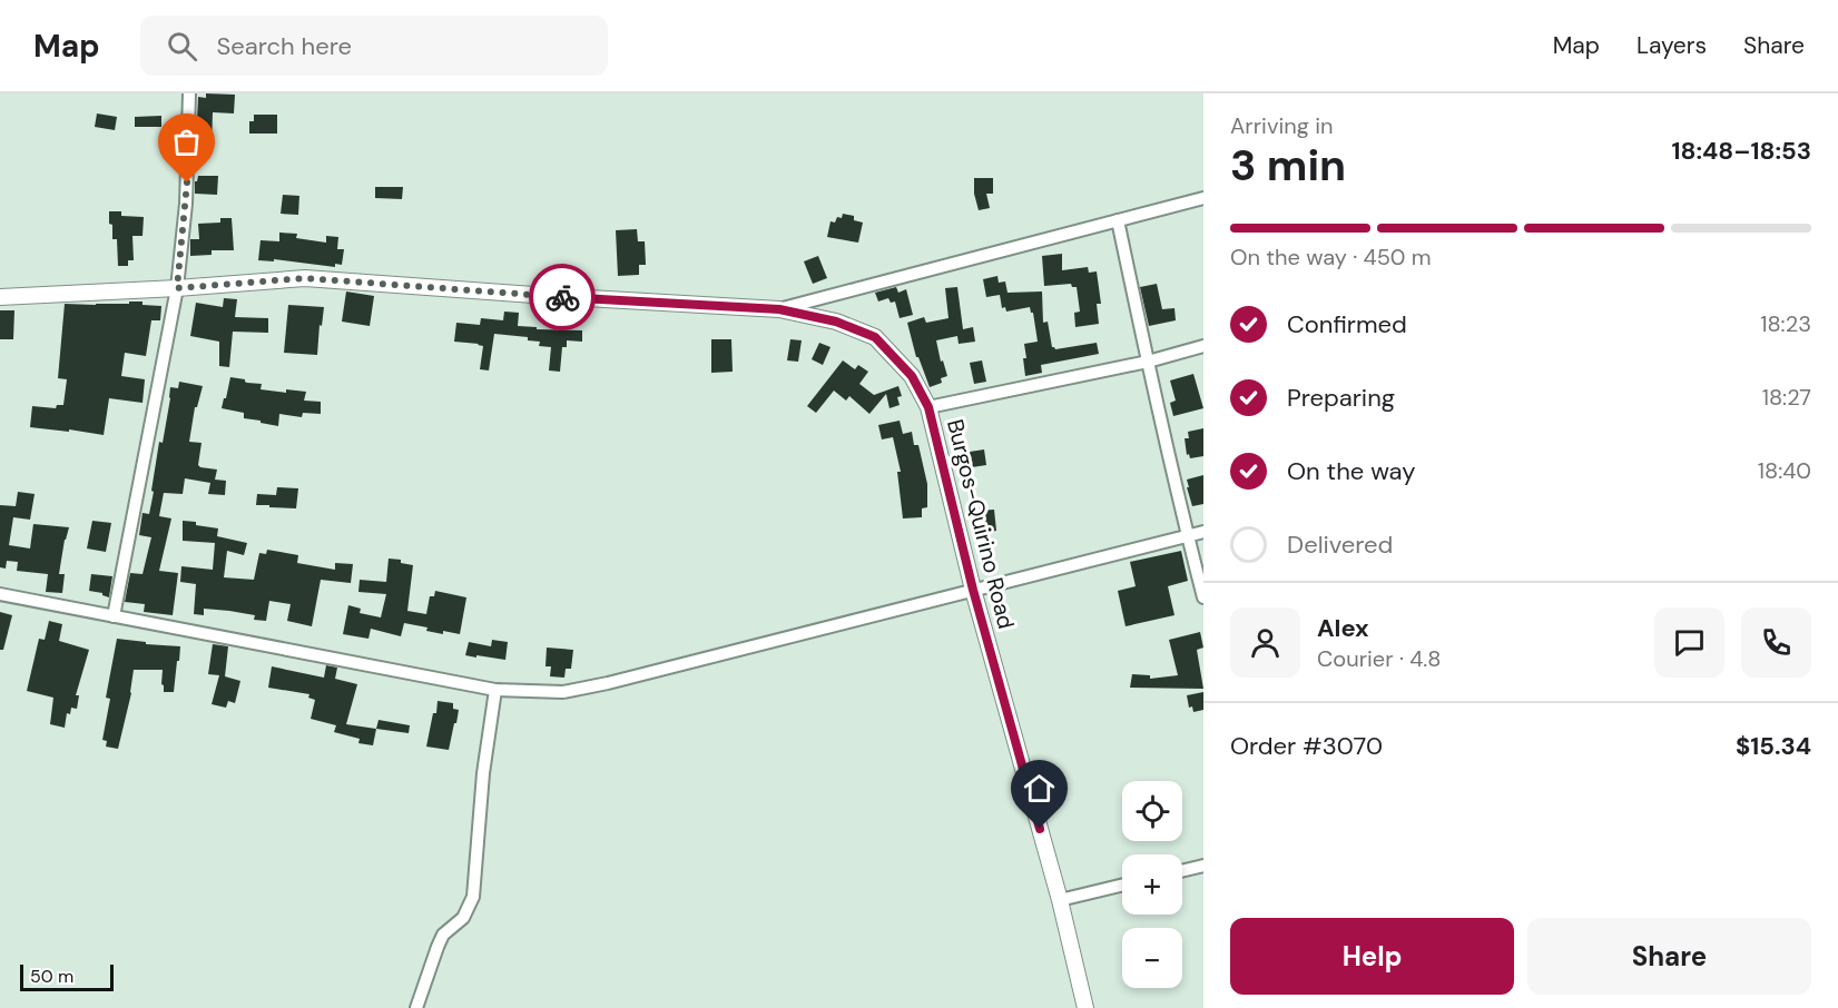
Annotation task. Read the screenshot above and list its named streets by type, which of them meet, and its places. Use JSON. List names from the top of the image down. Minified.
{"streets":{"street":["Burgos-Quirino Road"]},"scale_bar":"50 m","page":{"header":"Map","search":"Search here","nav":["Map","Layers","Share"],"heading":["3 min","Arriving in","18:48–18:53"],"panel":["Alex","Courier · 4.8","Order #3070","$15.34"],"bar":"On the way · 450 m","list":[["Confirmed","18:23"],["Preparing","18:27"],["On the way","18:40"],"Delivered"],"map_buttons":["+","−"],"buttons":["Help","Share"],"scale":"50 m"}}
